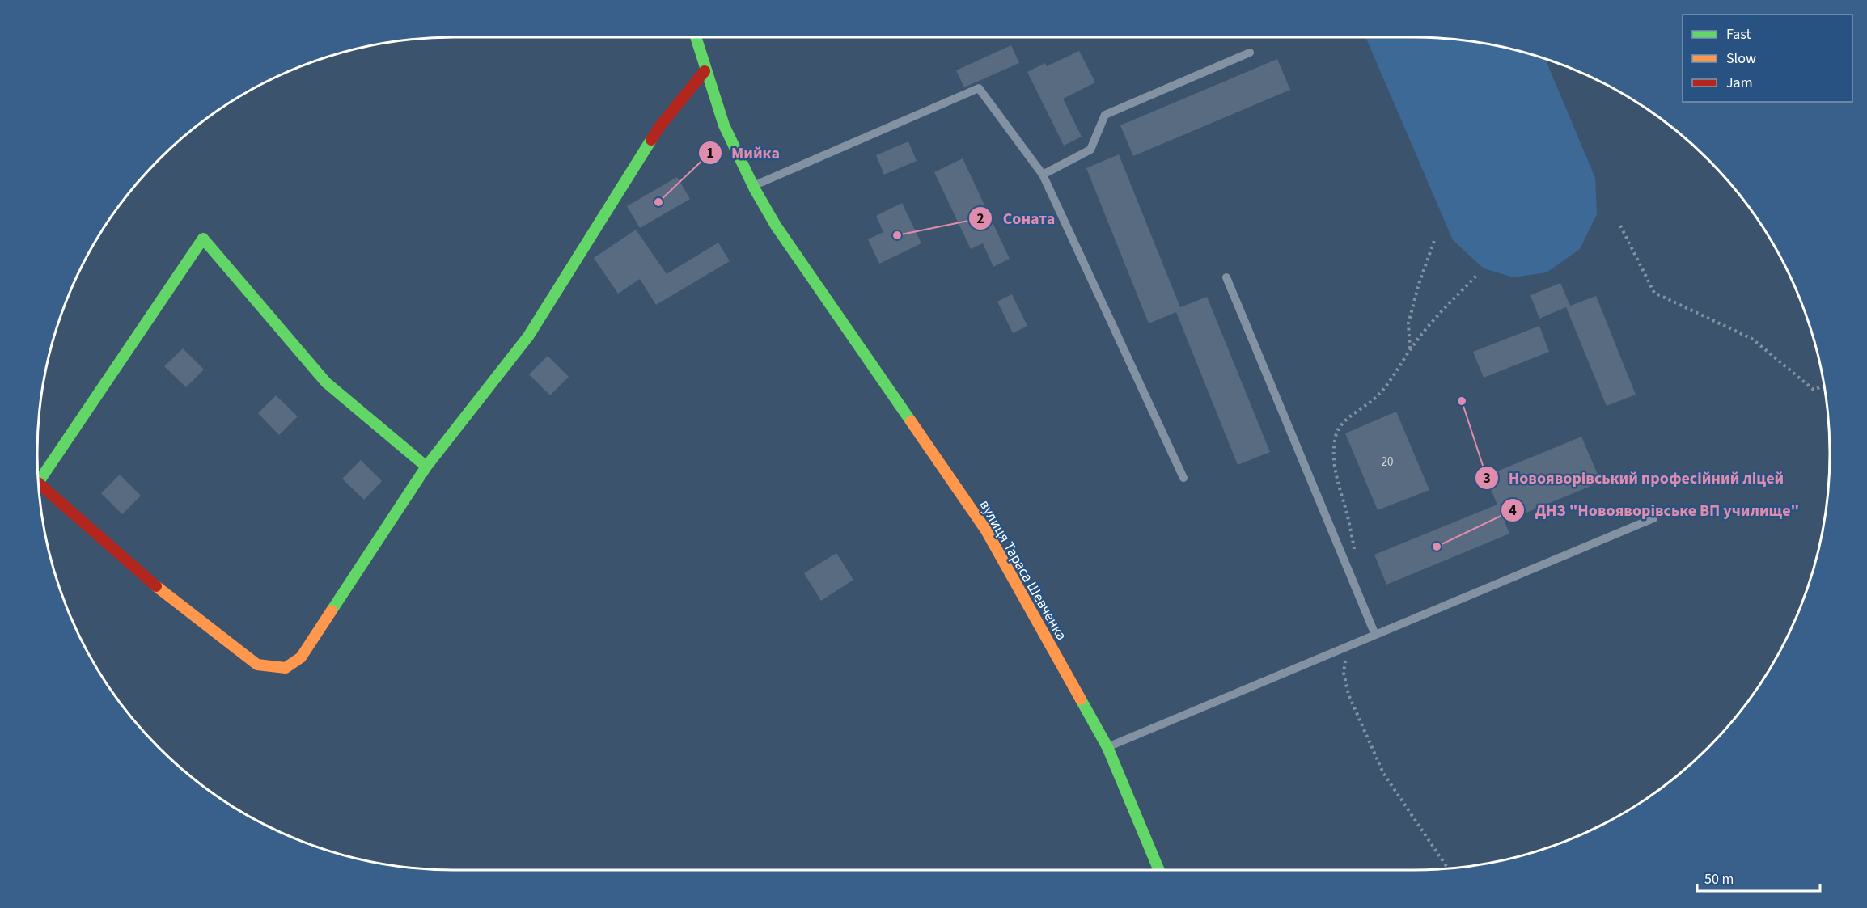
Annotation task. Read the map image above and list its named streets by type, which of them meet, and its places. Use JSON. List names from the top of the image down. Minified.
{"streets":{"street":["вулиця Тараса Шевченка"]},"places":["Мийка","Соната","Новояворівський професійний ліцей","ДНЗ \"Новояворівське ВП училище\""],"house_numbers":["20"],"legend":["Fast","Slow","Jam"],"scale_bar":"50 m"}
